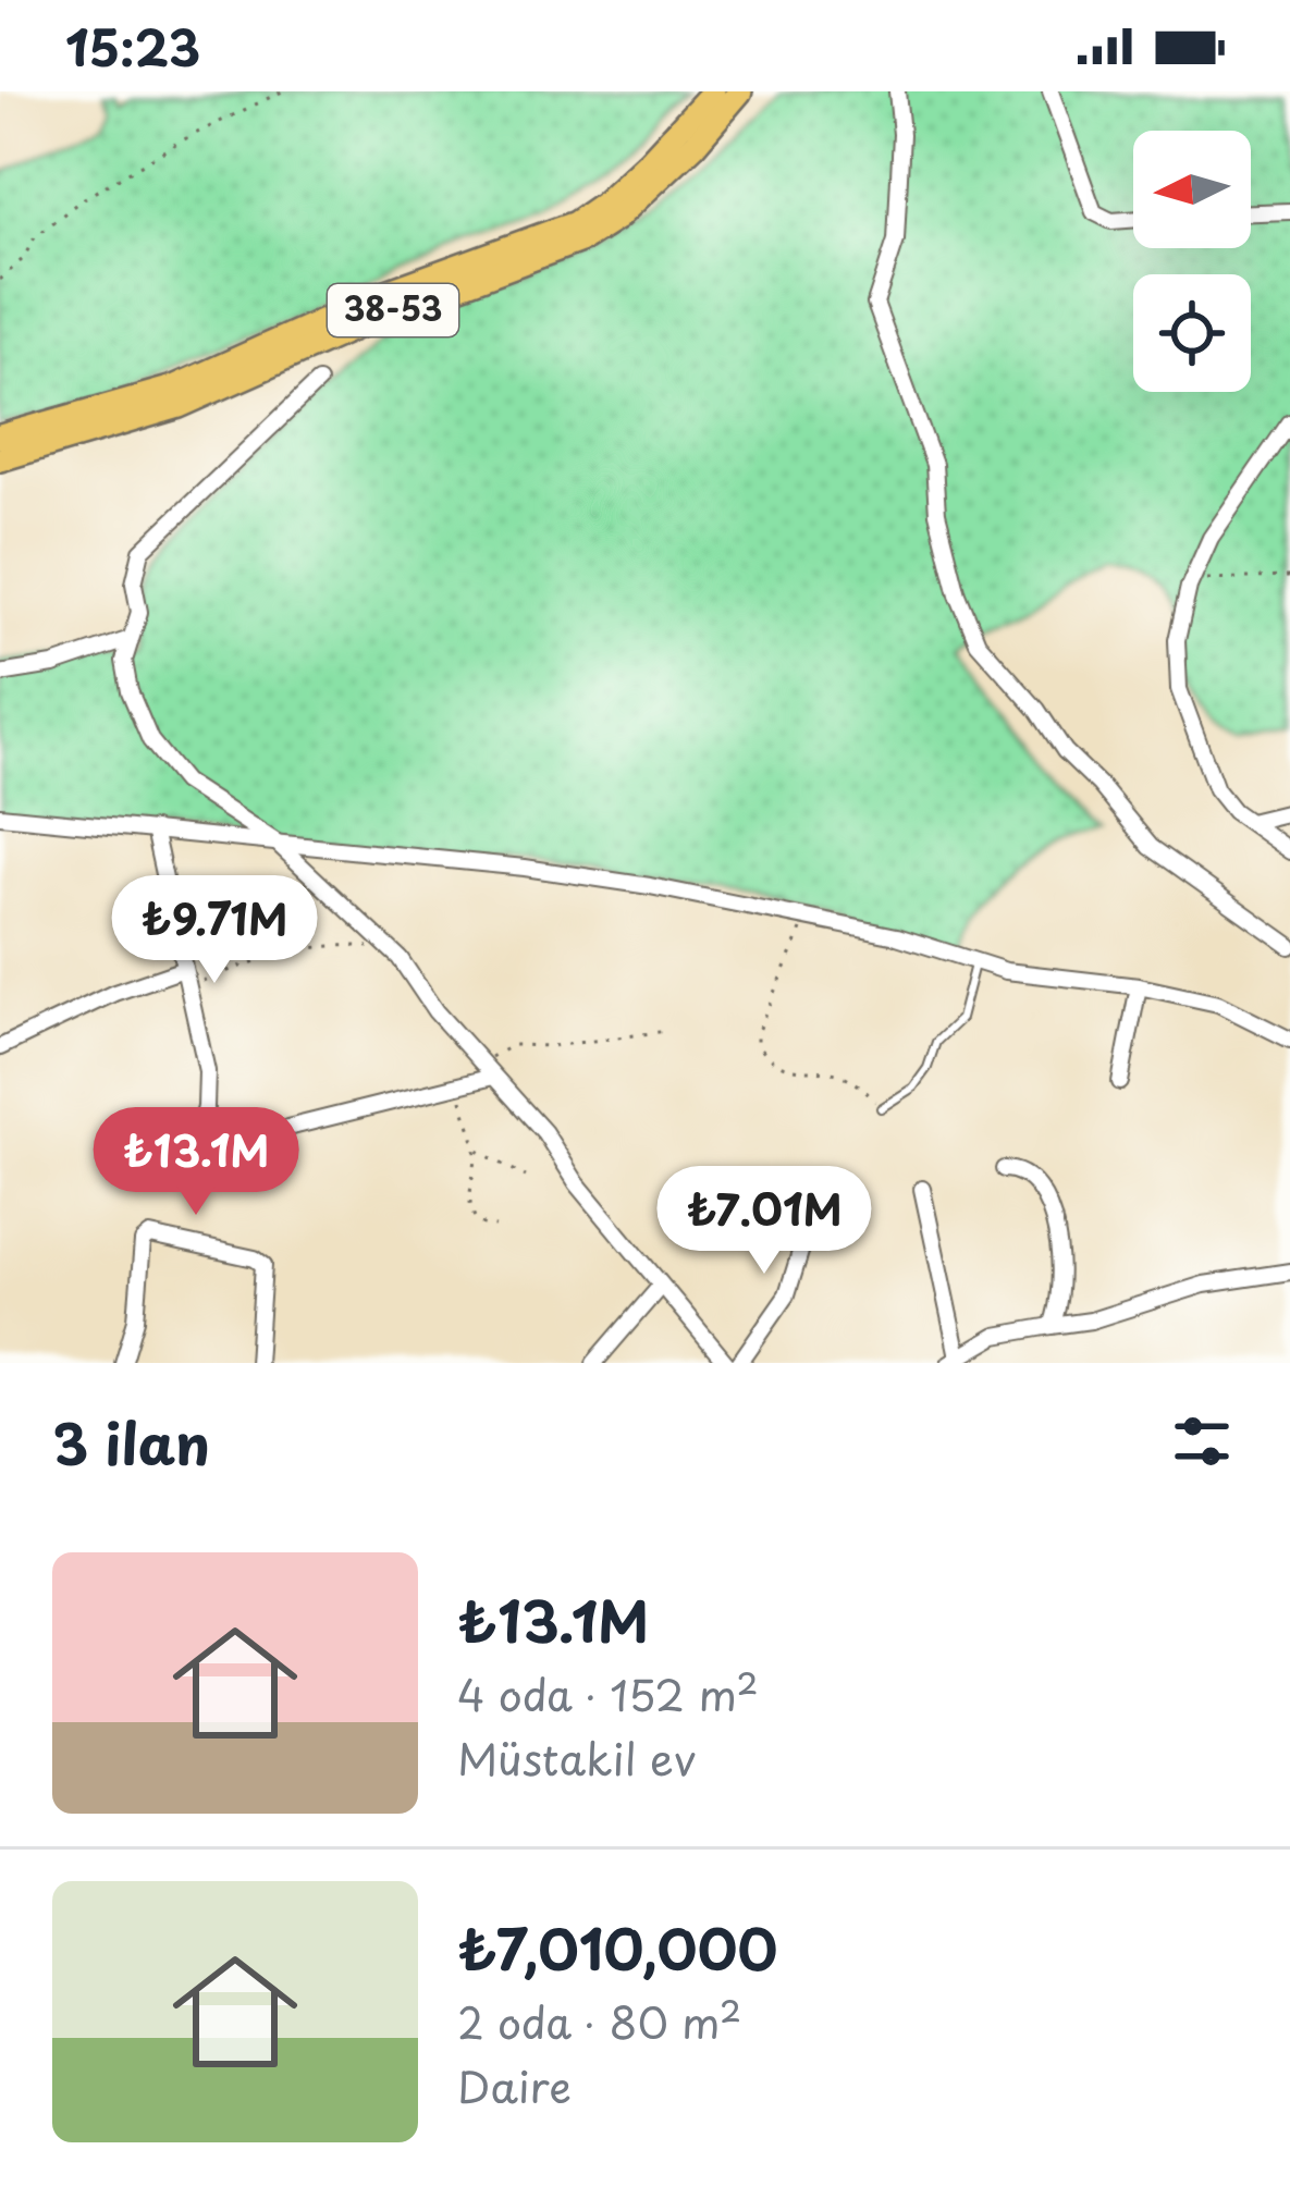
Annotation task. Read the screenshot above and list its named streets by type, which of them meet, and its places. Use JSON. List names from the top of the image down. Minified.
{"streets":{"main road":["38-53"]},"north":"left","page":{"status":"15:23","price":["₺9.71M","₺13.1M","₺7.01M"],"heading":"3 ilan","list":[{"name":"₺13.1M","note":"4 oda · 152 m² · Müstakil ev"},{"name":"₺7,010,000","note":"2 oda · 80 m² · Daire"}]}}
